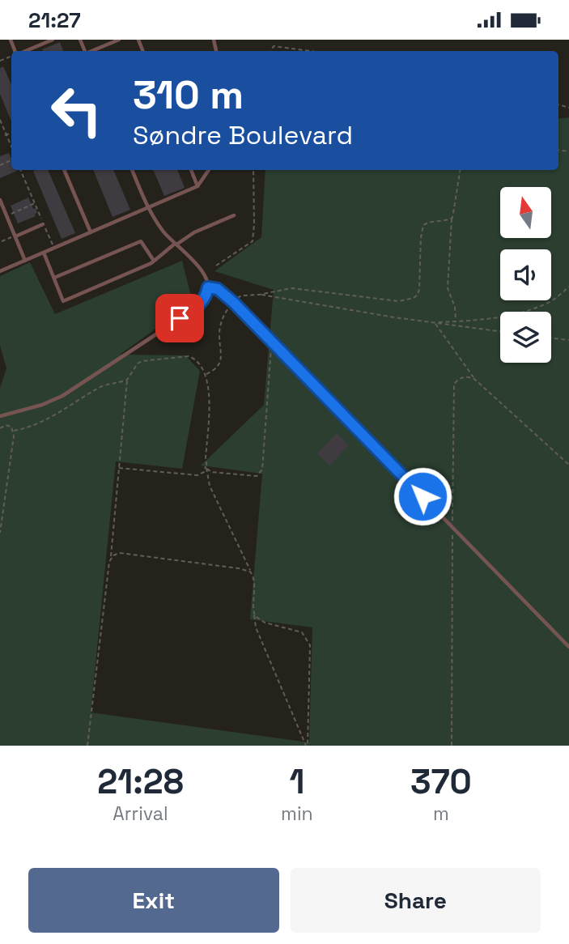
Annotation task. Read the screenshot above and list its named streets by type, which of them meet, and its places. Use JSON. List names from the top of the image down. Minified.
{"north":"top","page":{"status":"21:27","turn":["310 m","Søndre Boulevard"],"eta":["21:28","Arrival","1","min","370","m"],"buttons":["Exit","Share"]}}
